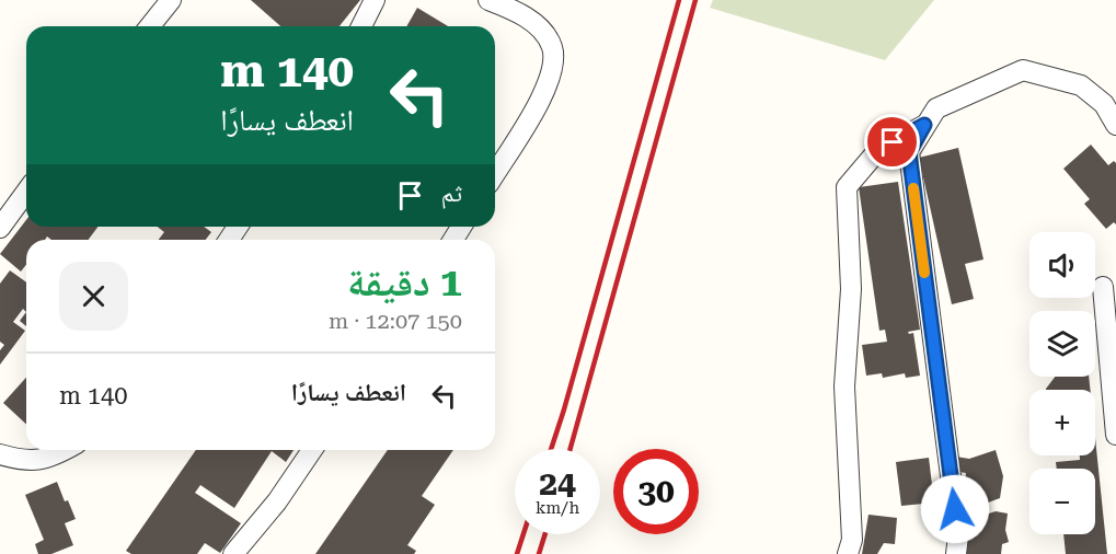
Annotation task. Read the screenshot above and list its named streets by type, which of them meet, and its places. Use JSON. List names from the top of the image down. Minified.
{"page":{"turn":["140 m","انعطف يسارًا"],"then":"ثم","map_buttons":["+","−"],"heading":["1 دقيقة","150 m · 12:07"],"list":[{"name":"انعطف يسارًا","value":"140 m"}],"speed":"24 km/h","limit":"30"}}
